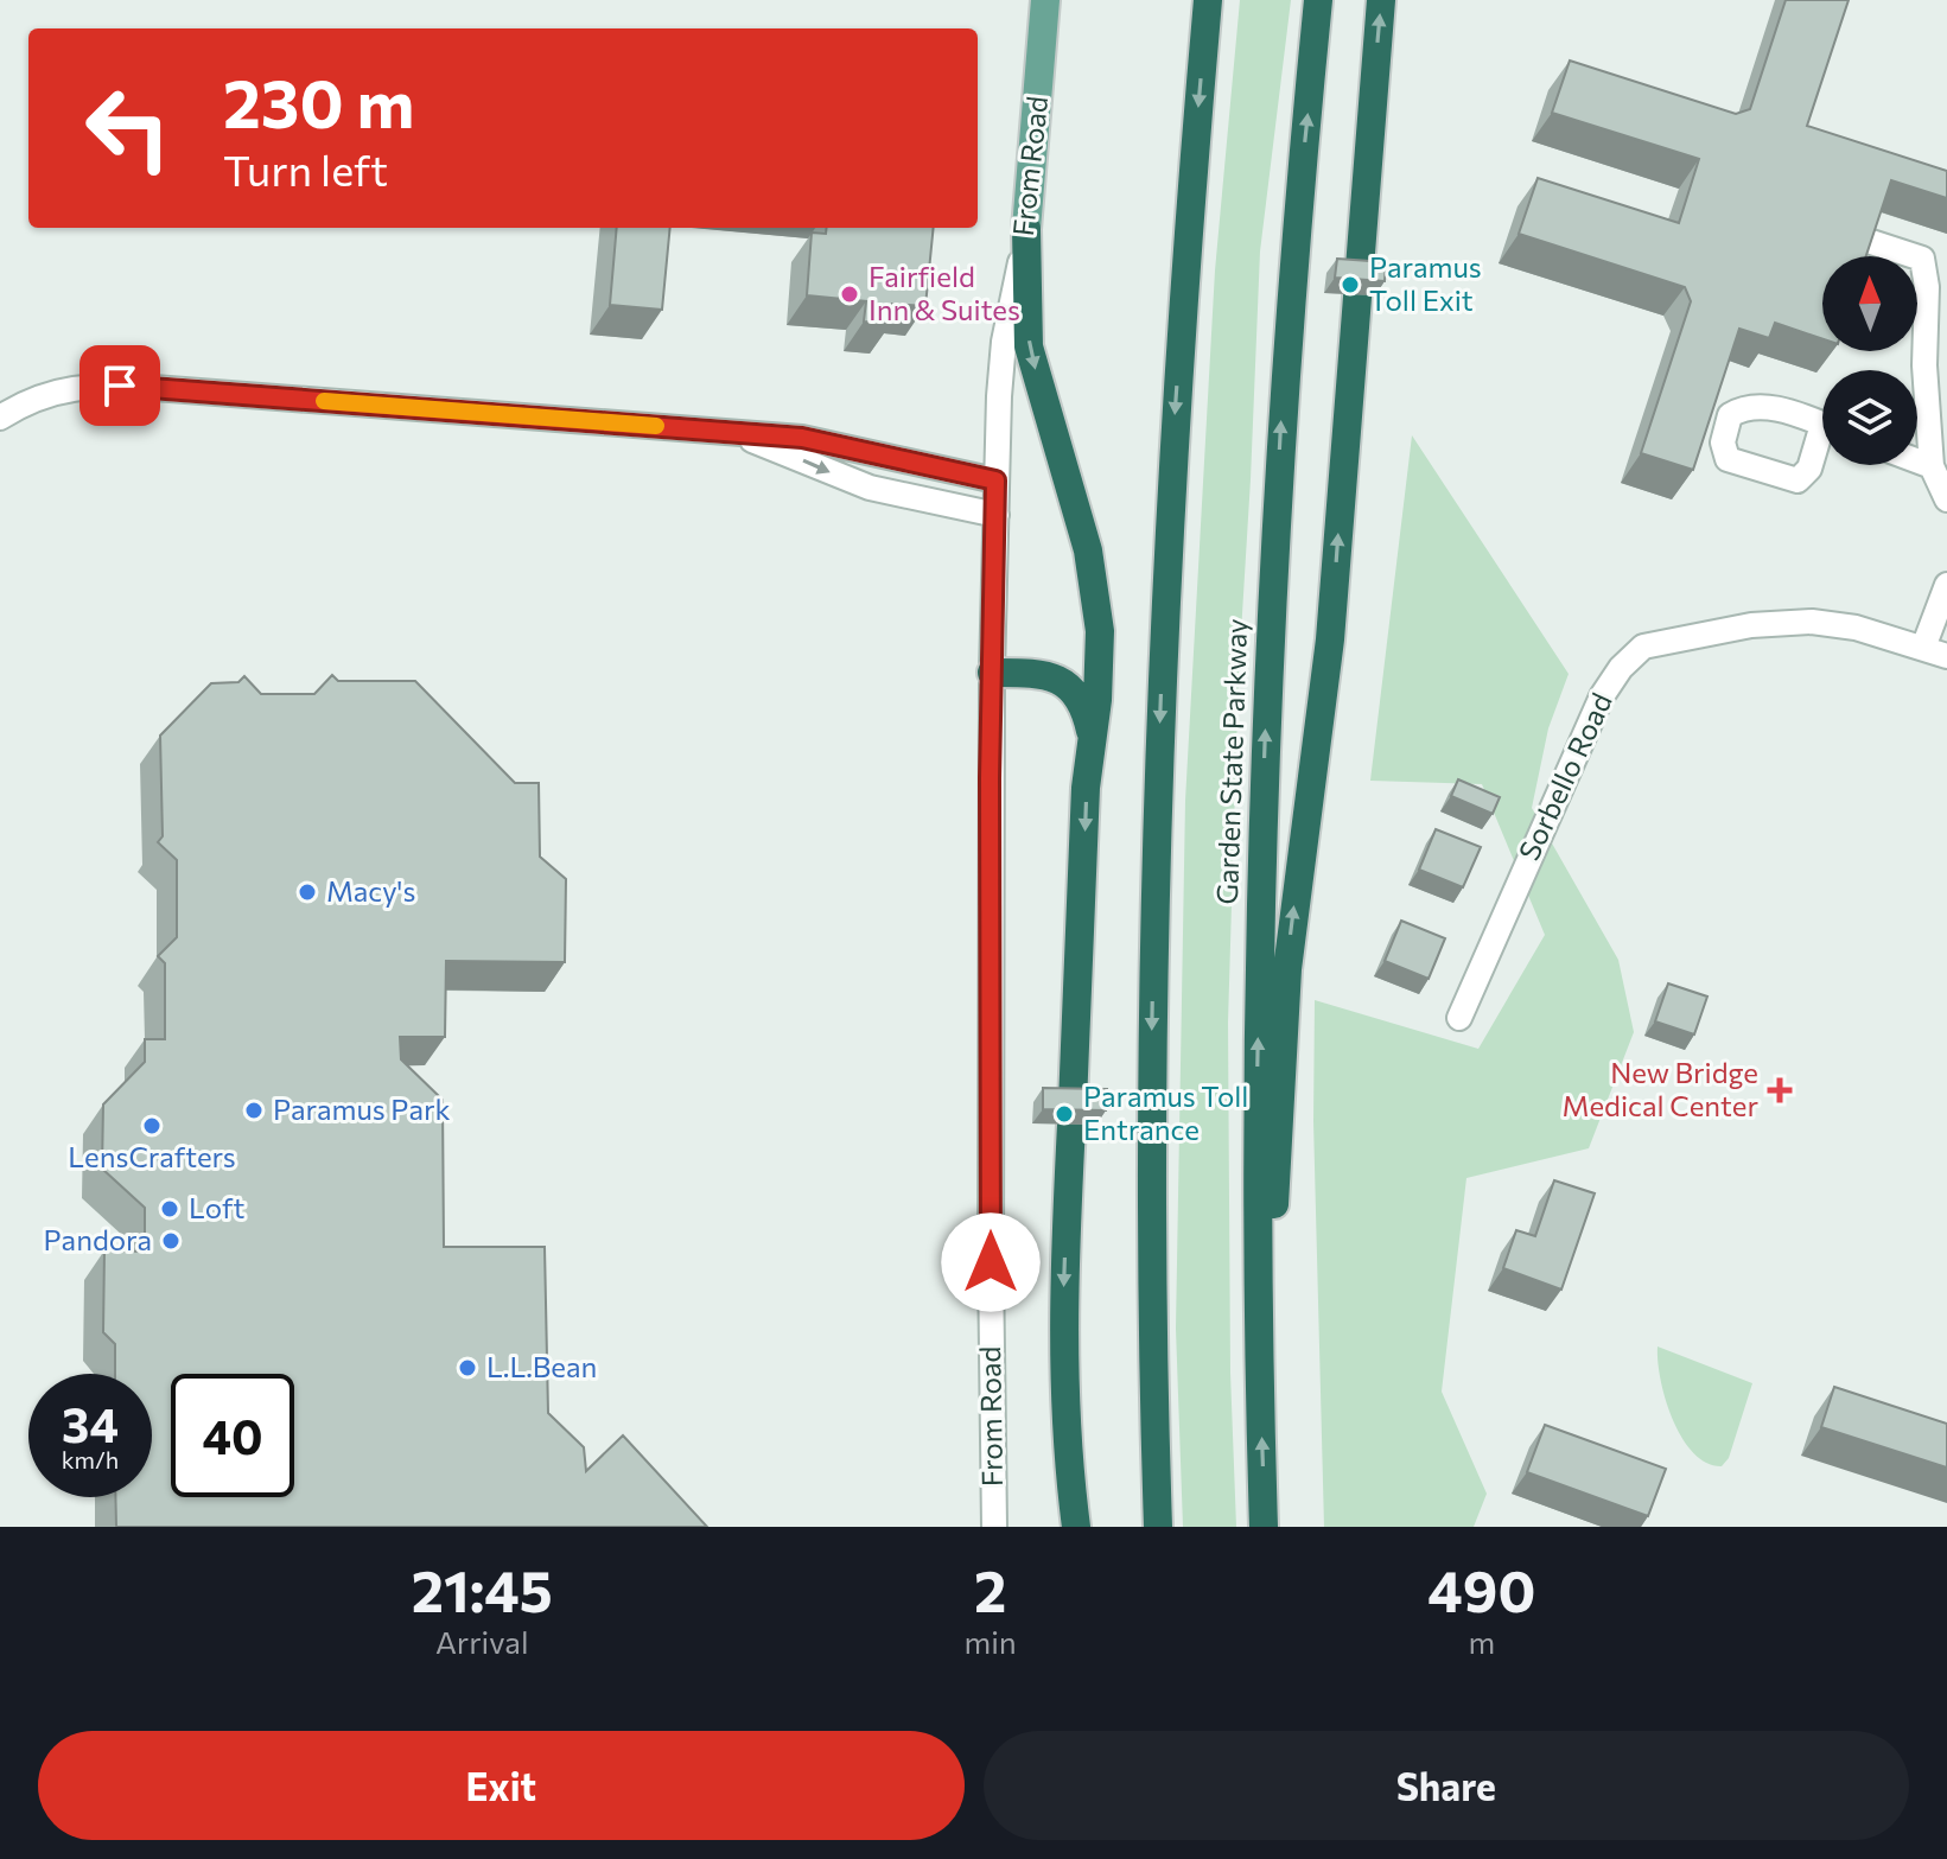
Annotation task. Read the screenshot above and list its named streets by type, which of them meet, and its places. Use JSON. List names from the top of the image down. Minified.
{"streets":{"highway":["Garden State Parkway"],"main road":["From Road"],"street":["Sorbello Road"]},"places":{"other":["Paramus Toll Exit","Fairfield Inn & Suites","Macy's","Paramus Park","Paramus Toll Entrance","LensCrafters","Loft","Pandora","L.L.Bean"],"health":["New Bridge Medical Center"]},"north":"top","page":{"turn":["230 m","Turn left"],"speed":"34 km/h","limit":"40","eta":["21:45","Arrival","2","min","490","m"],"buttons":["Exit","Share"]}}
